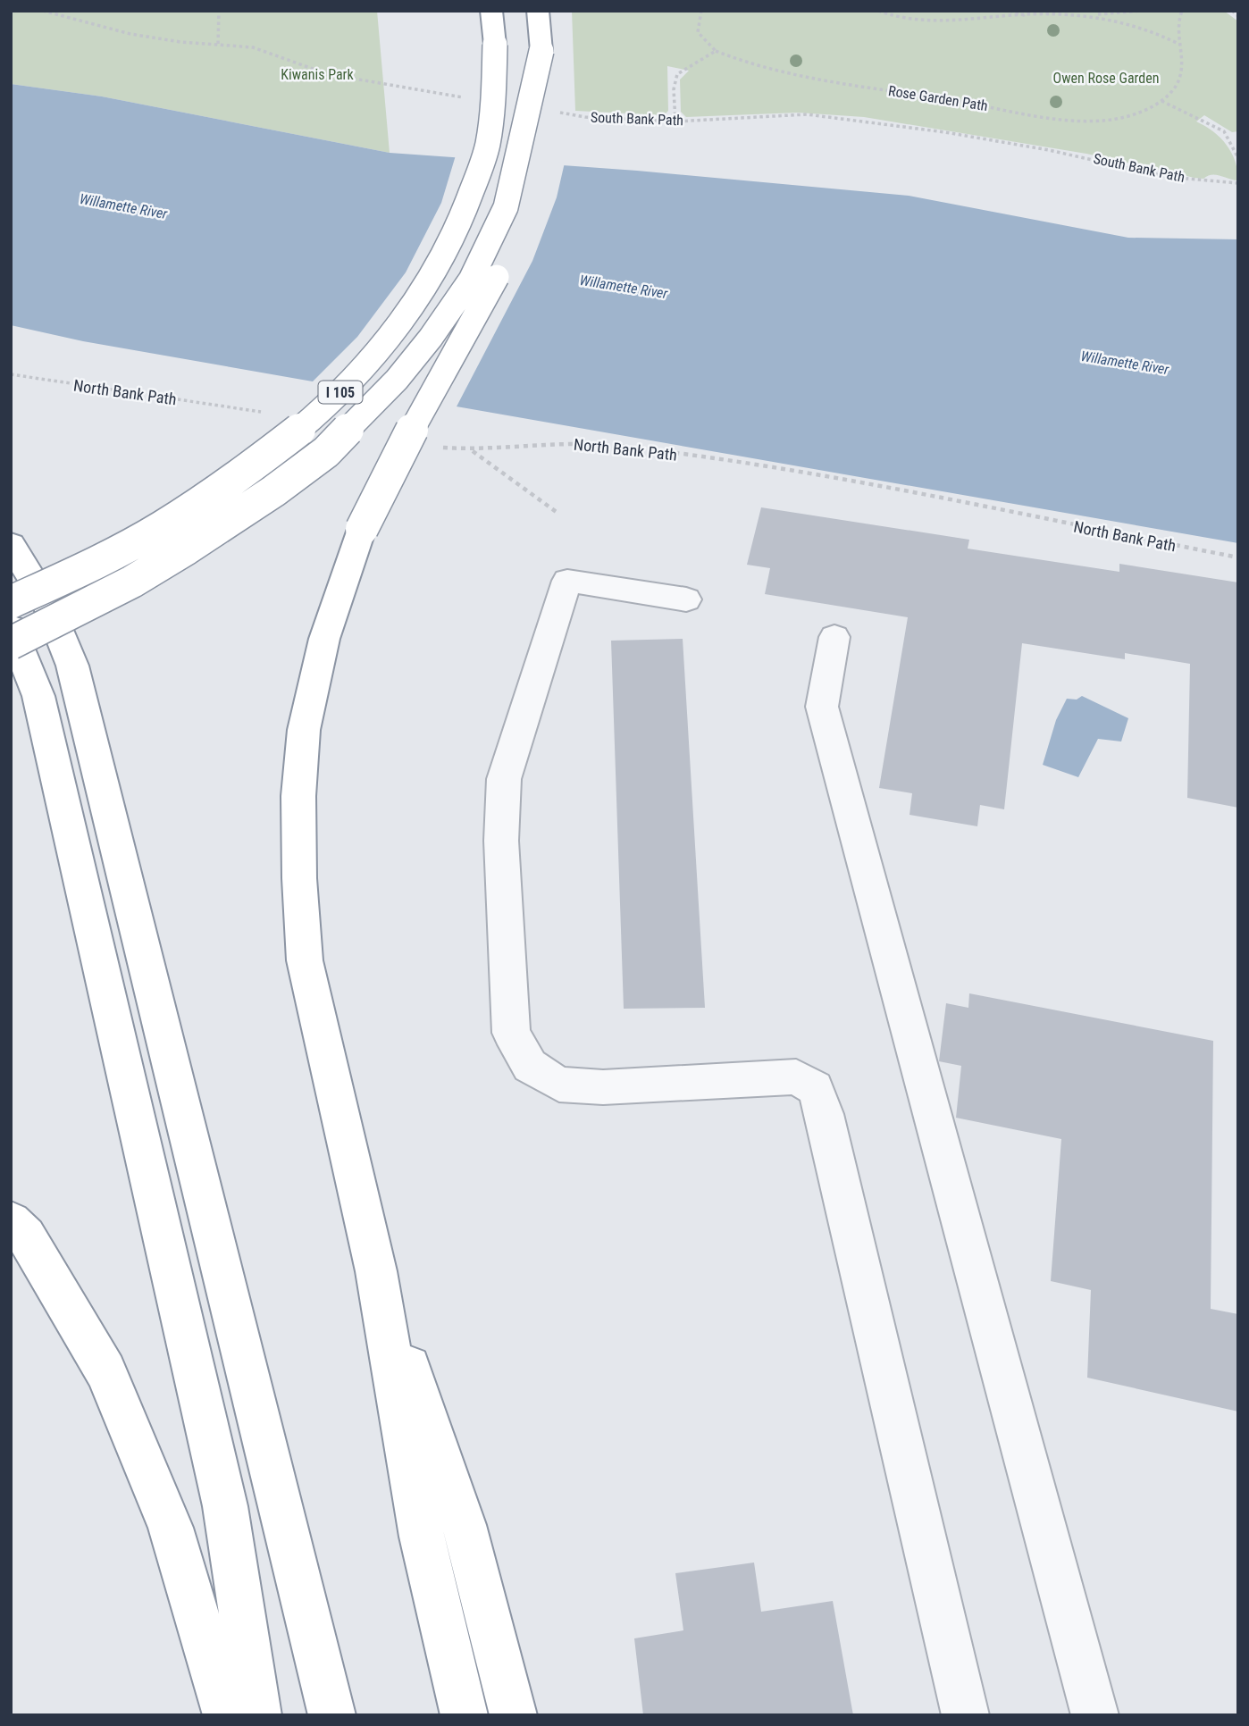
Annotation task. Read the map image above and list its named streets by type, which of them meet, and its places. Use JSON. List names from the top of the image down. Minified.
{"streets":{"highway":["I 105"],"path":["Rose Garden Path","South Bank Path","North Bank Path"]},"water":["Willamette River"],"parks":["Kiwanis Park","Owen Rose Garden"]}
